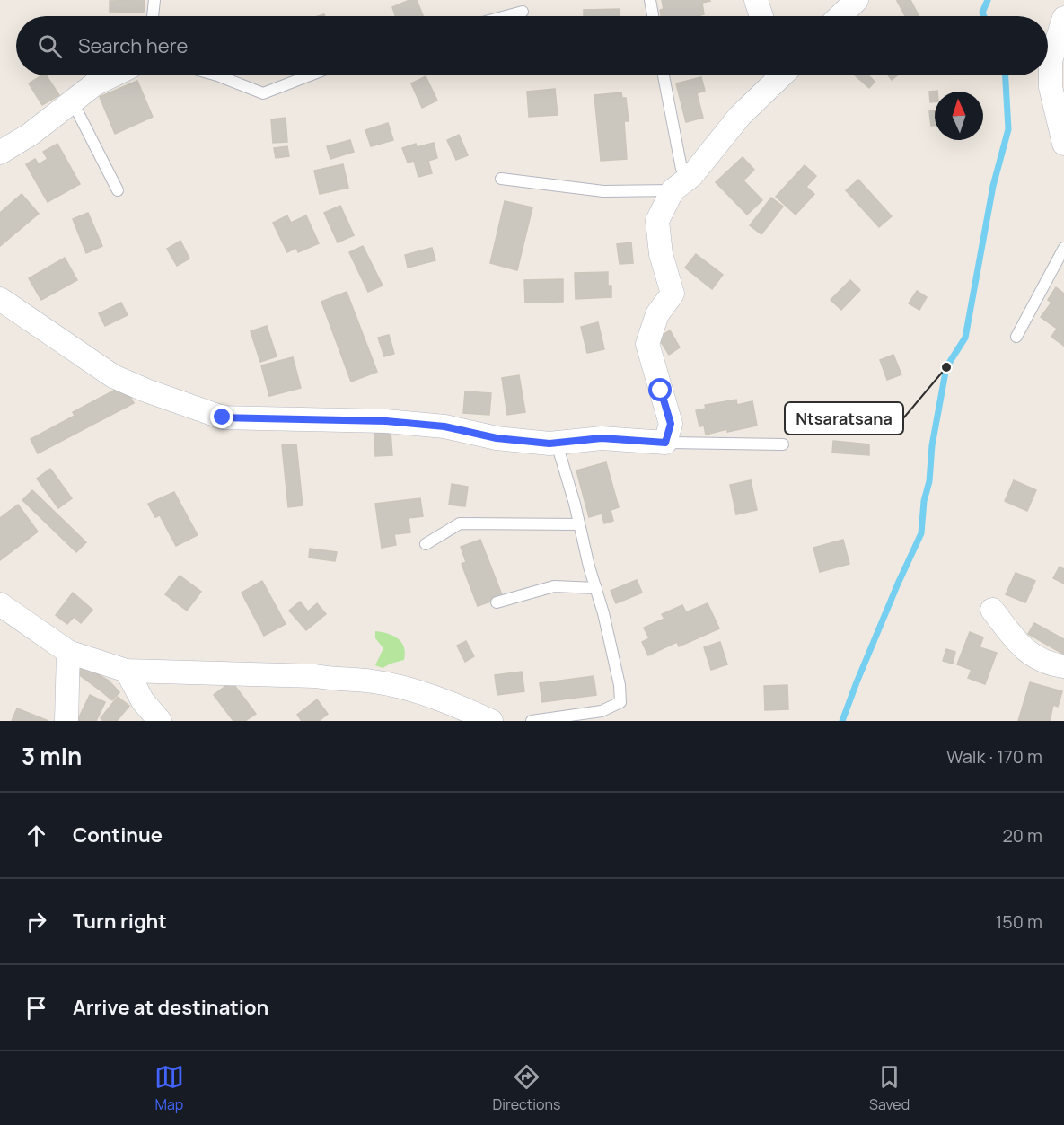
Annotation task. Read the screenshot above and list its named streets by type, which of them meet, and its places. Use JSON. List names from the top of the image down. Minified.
{"places":["Ntsaratsana"],"north":"top","page":{"search":"Search here","heading":["3 min","Walk · 170 m"],"list":[["Continue","20 m"],["Turn right","150 m"],"Arrive at destination"],"nav":["Map","Directions","Saved"]}}
